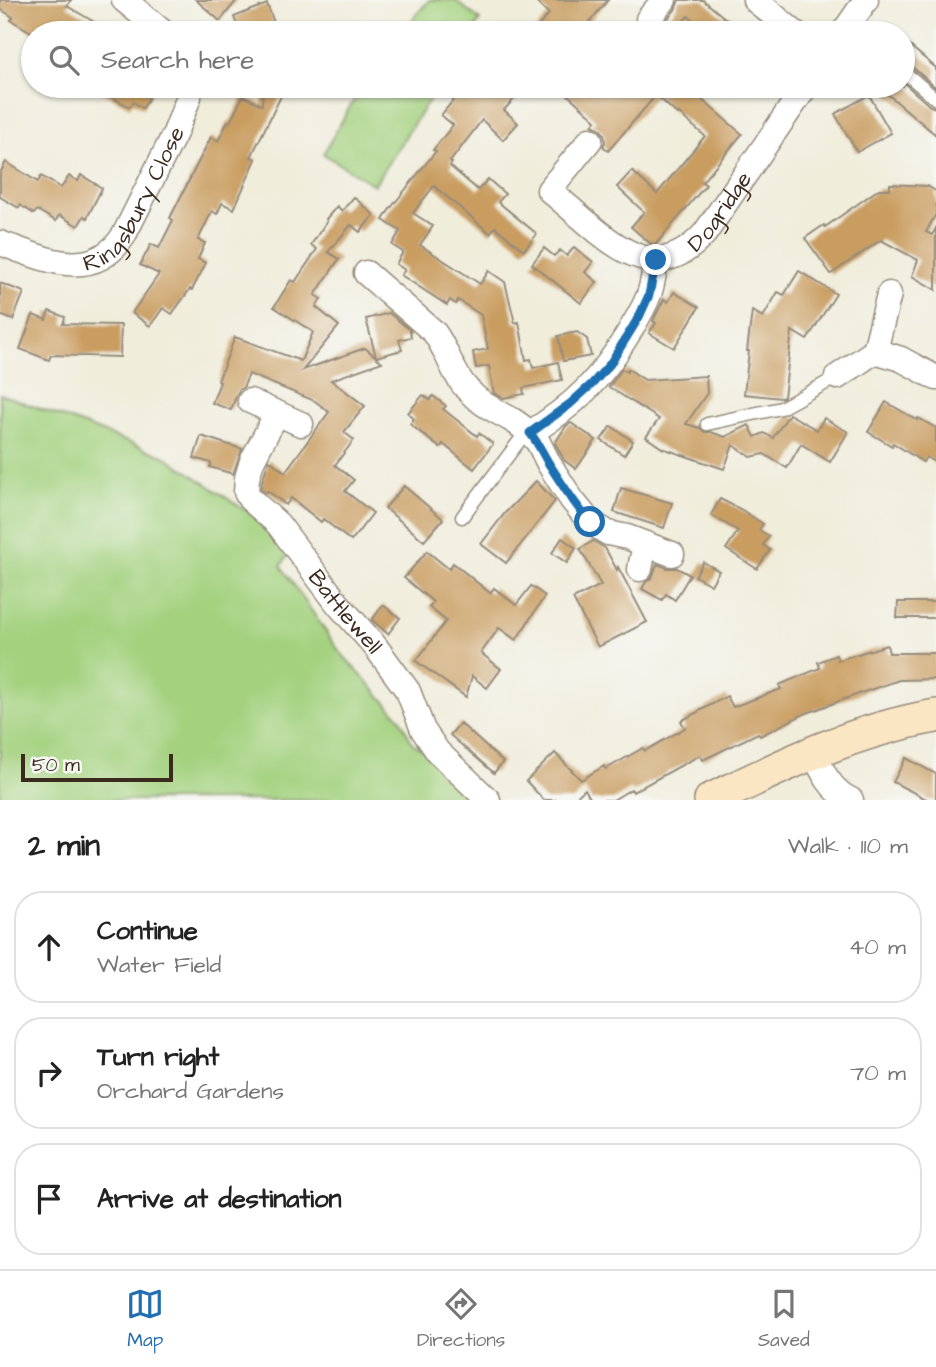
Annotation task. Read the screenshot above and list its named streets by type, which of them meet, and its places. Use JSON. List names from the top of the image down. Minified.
{"streets":{"street":["Ringsbury Close","Dogridge","Battlewell"]},"scale_bar":"50 m","page":{"search":"Search here","scale":"50 m","heading":["2 min","Walk · 110 m"],"list":[["Continue","Water Field","40 m"],["Turn right","Orchard Gardens","70 m"],"Arrive at destination"],"nav":["Map","Directions","Saved"]}}
